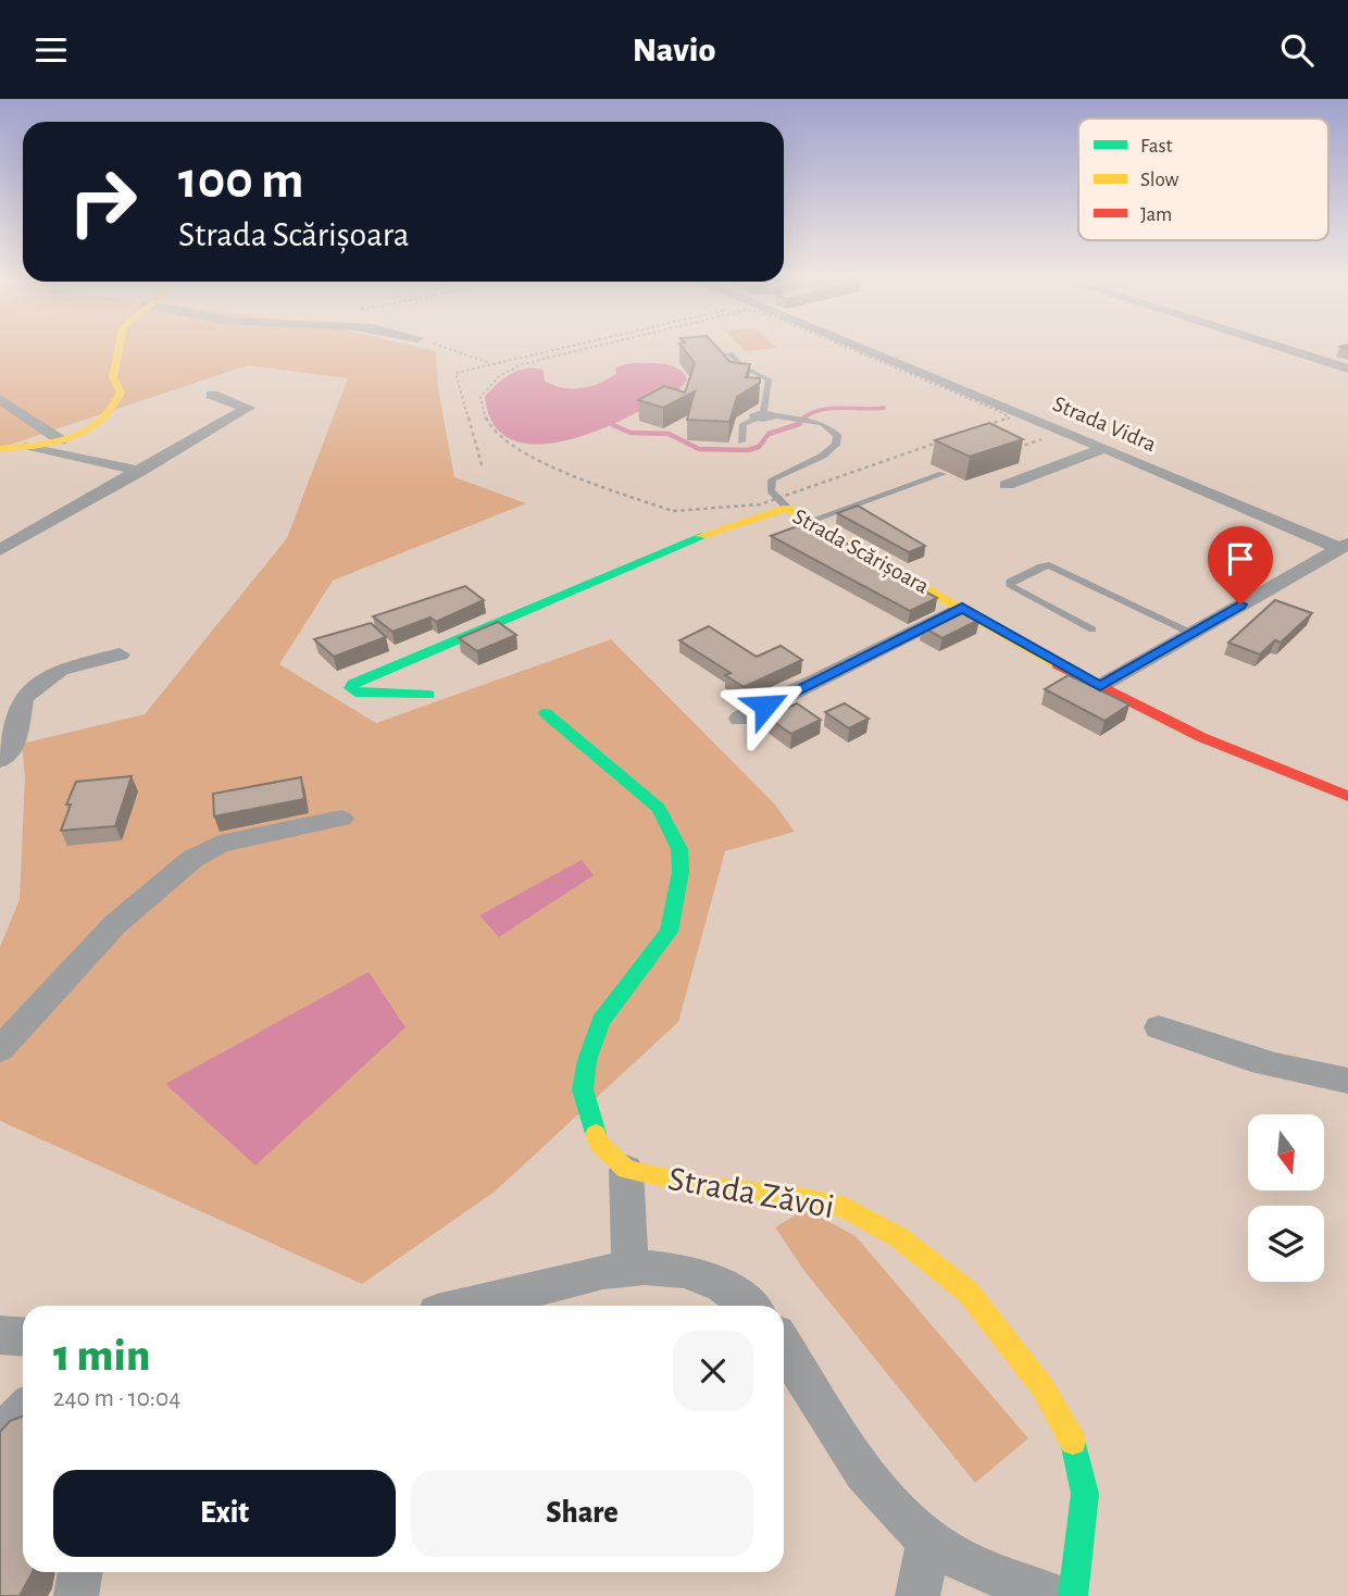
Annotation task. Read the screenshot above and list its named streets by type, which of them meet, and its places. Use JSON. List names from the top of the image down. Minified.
{"streets":{"street":["Strada Vidra","Strada Scărișoara","Strada Zăvoi"]},"legend":["Fast","Slow","Jam"],"north":"bottom","page":{"header":"Navio","turn":["100 m","Strada Scărișoara"],"heading":["1 min","240 m · 10:04"],"buttons":["Exit","Share"]}}
